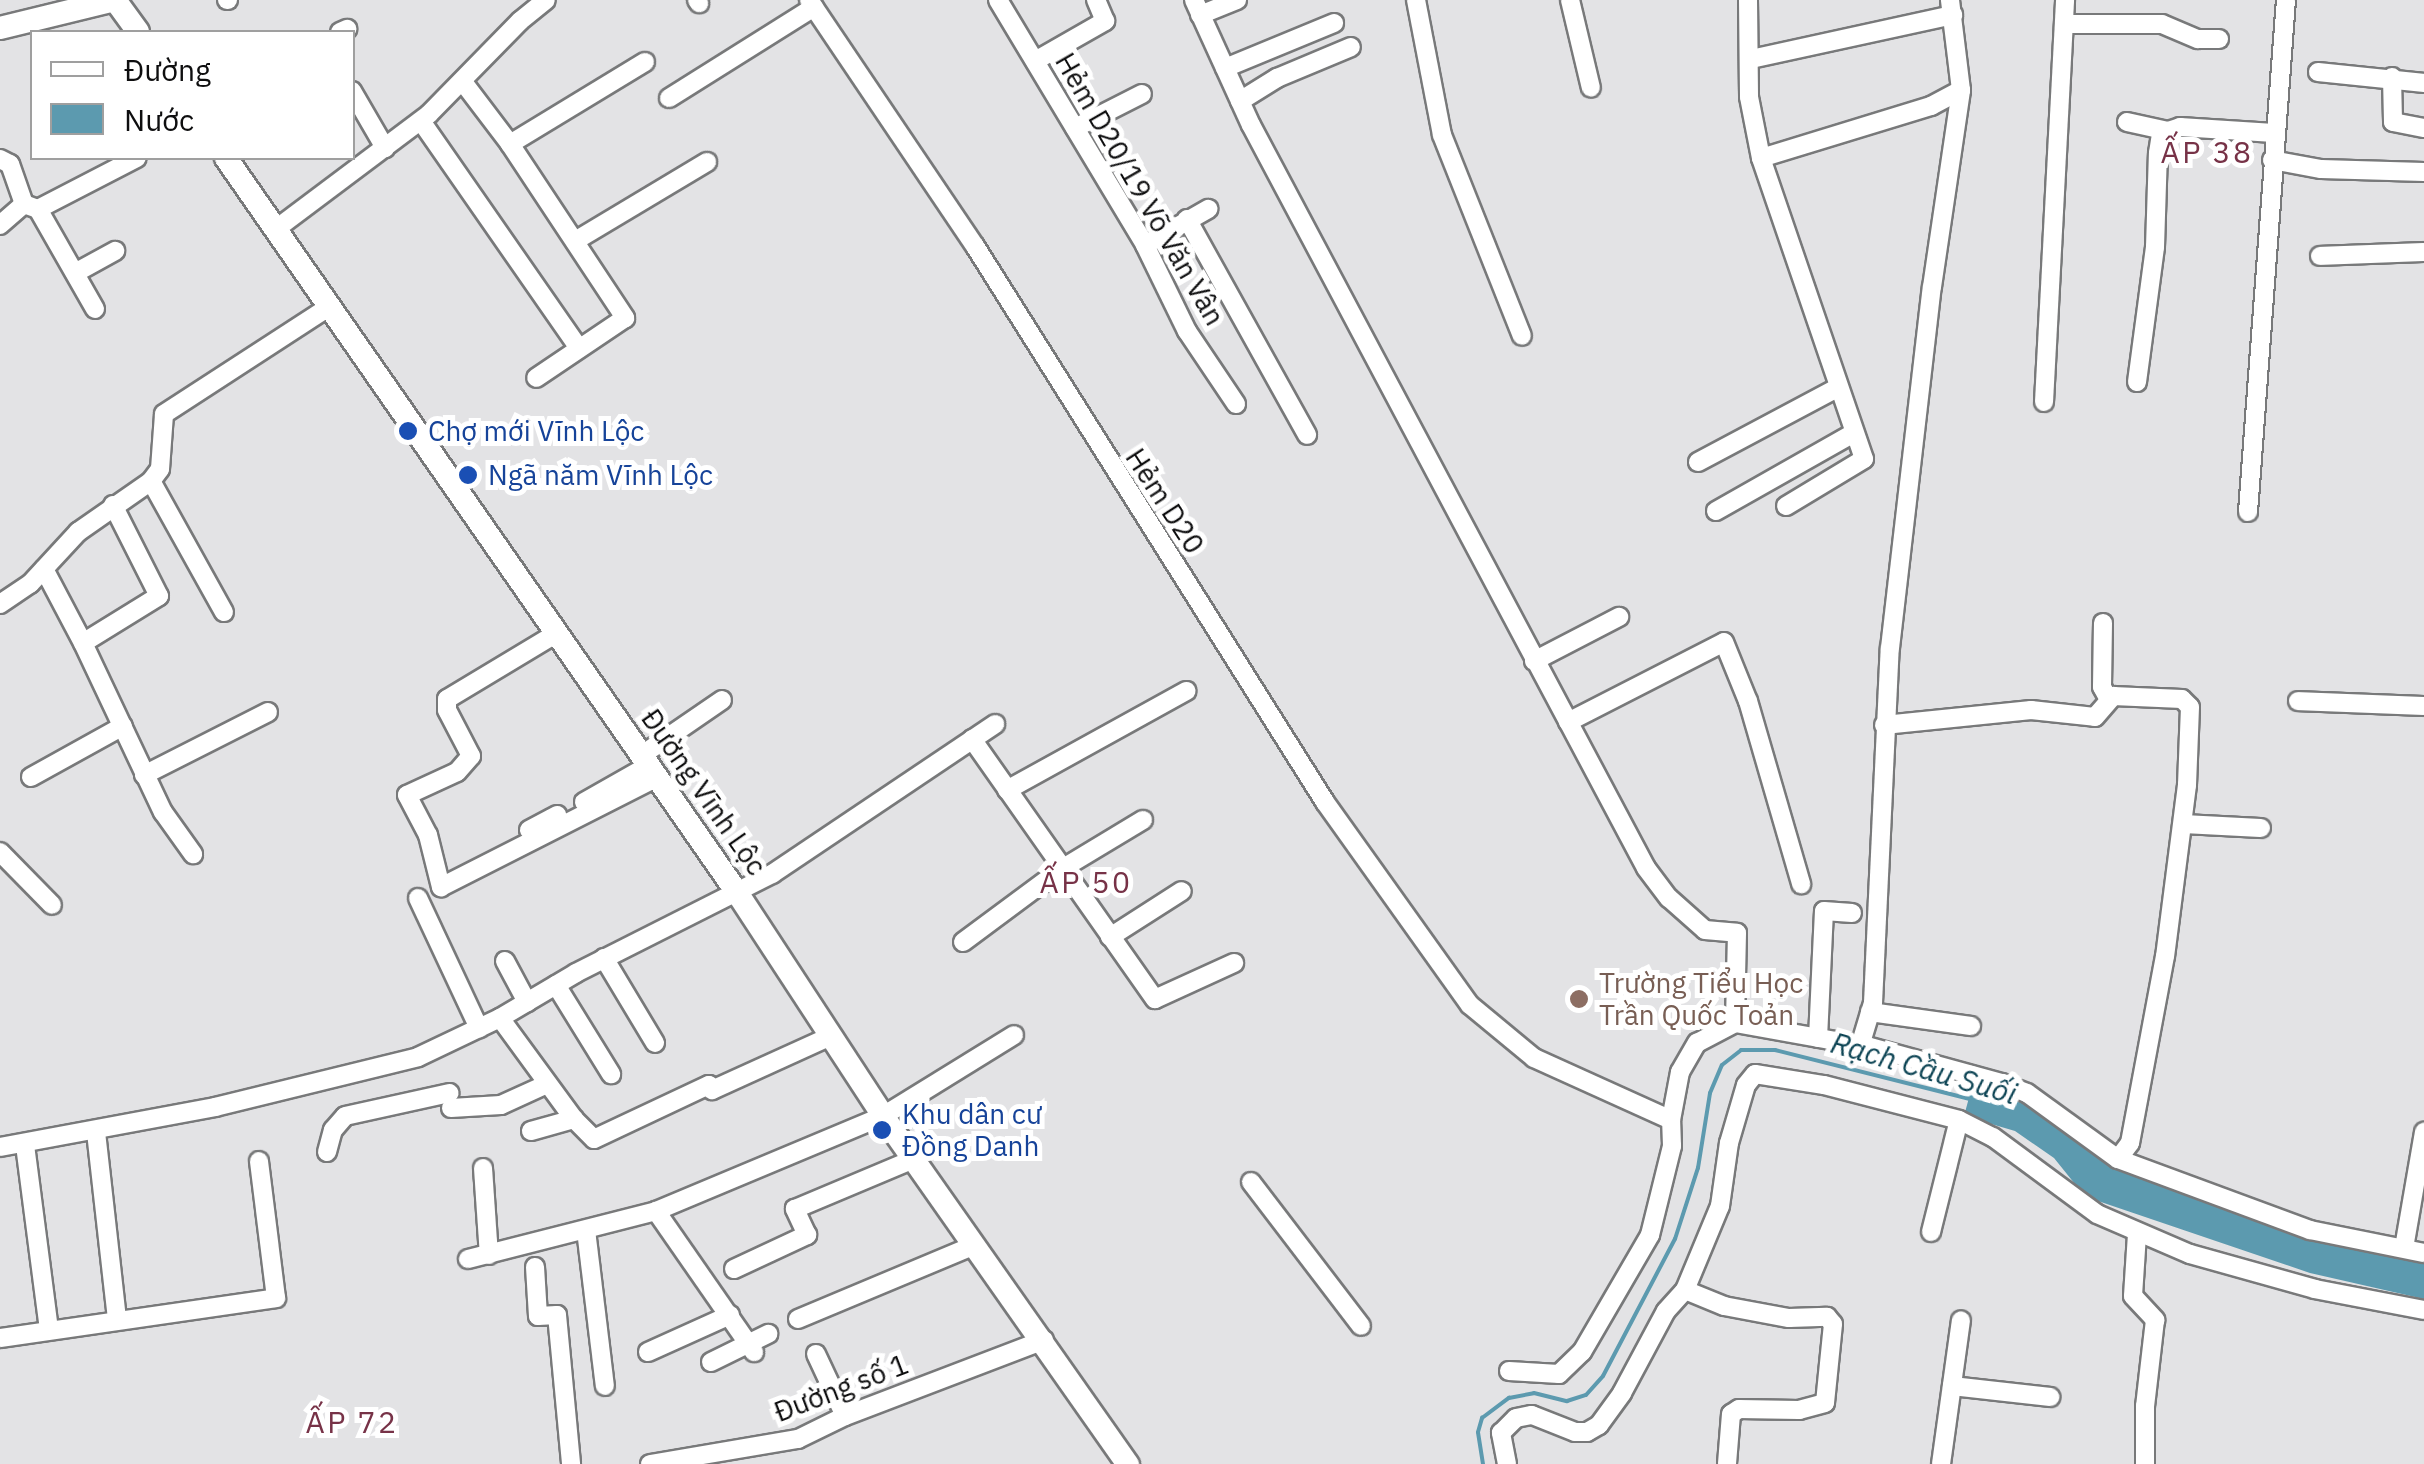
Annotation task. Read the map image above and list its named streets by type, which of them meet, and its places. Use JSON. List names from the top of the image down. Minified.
{"streets":{"main road":["Đường Vĩnh Lộc"],"street":["Hẻm D20/19 Võ Văn Vân","Hẻm D20","Đường số 1"]},"crossings":[["Đường Vĩnh Lộc","Đường số 1"]],"districts":["ẤP 38","ẤP 50","ẤP 72"],"water":["Rạch Cầu Suối"],"places":["Chợ mới Vĩnh Lộc","Ngã năm Vĩnh Lộc","Trường Tiểu Học Trần Quốc Toản","Khu dân cư Đồng Danh"],"legend":["Đường","Nước"]}
